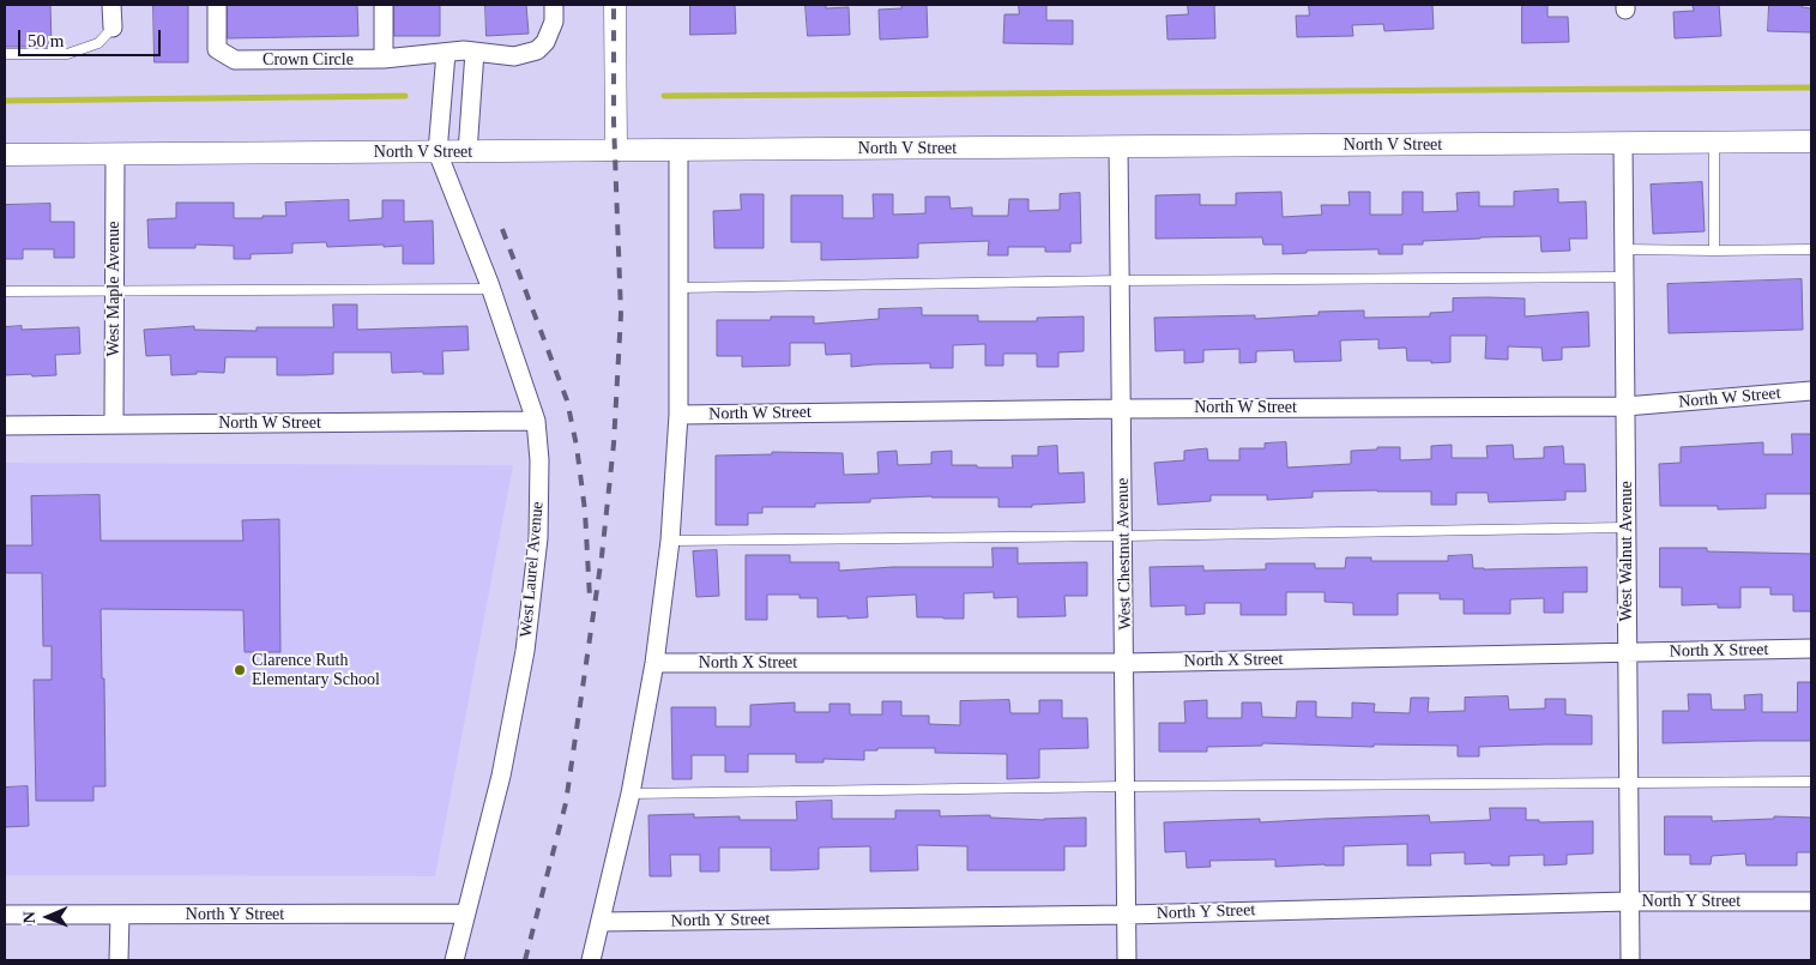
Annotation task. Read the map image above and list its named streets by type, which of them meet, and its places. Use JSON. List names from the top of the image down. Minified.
{"streets":{"street":["Crown Circle","North V Street","West Maple Avenue","North W Street","West Walnut Avenue","West Chestnut Avenue","West Laurel Avenue","North X Street","North Y Street"]},"crossings":[["North V Street","West Maple Avenue"],["North V Street","West Walnut Avenue"],["North V Street","West Chestnut Avenue"],["North V Street","West Laurel Avenue"],["West Maple Avenue","North W Street"],["North W Street","West Walnut Avenue"],["North W Street","West Chestnut Avenue"],["North W Street","West Laurel Avenue"],["West Walnut Avenue","North X Street"],["West Walnut Avenue","North Y Street"],["West Chestnut Avenue","North X Street"],["West Chestnut Avenue","North Y Street"],["West Laurel Avenue","North Y Street"]],"places":["Clarence Ruth Elementary School"],"scale_bar":"50 m","north":"left"}
